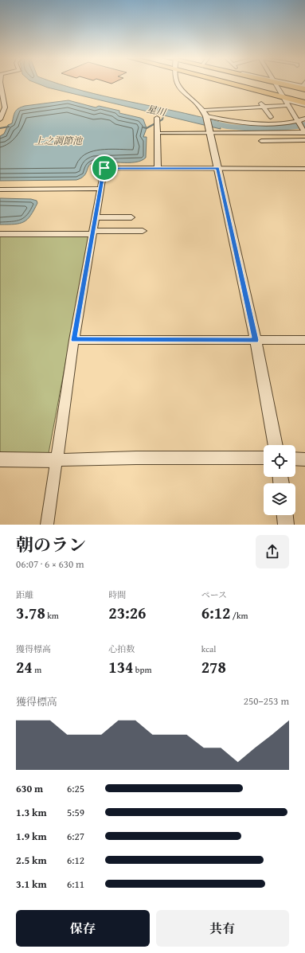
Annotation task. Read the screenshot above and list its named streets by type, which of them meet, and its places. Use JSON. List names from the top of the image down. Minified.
{"water":["星川","上之調節池"],"page":{"heading":["朝のラン","06:07 · 6 × 630 m"],"stats":[["距離","3.78 km"],["時間","23:26"],["ペース","6:12 /km"],["獲得標高","24 m"],["心拍数","134 bpm"],["kcal","278"]],"chart":["獲得標高","250–253 m"],"list":[{"name":"630 m","note":"6:25"},{"name":"1.3 km","note":"5:59"},{"name":"1.9 km","note":"6:27"},{"name":"2.5 km","note":"6:12"},{"name":"3.1 km","note":"6:11"}],"buttons":["保存","共有"]}}
